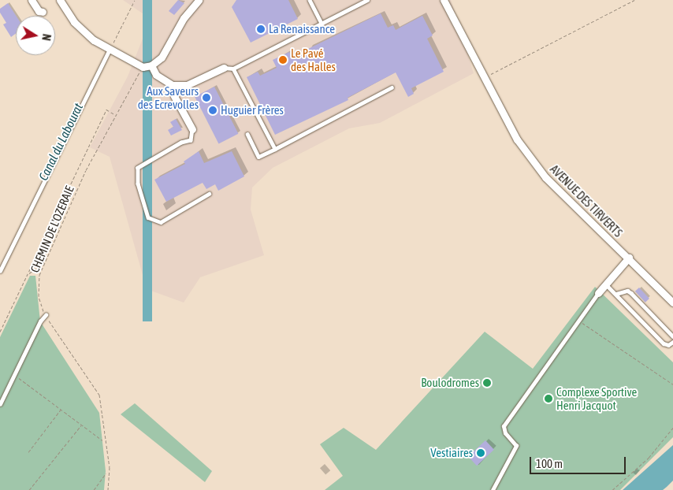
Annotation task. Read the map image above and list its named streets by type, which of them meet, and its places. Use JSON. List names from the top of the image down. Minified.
{"streets":{"street":["AVENUE DES TIRVERTS"],"path":["CHEMIN DE L'OZERAIE"]},"water":["Canal du Labourat"],"places":["La Renaissance","Le Pavé des Halles","Aux Saveurs des Ecrevolles","Huguier Frères","Boulodromes","Complexe Sportive Henri Jacquot","Vestiaires"],"scale_bar":"100 m","north":"right"}
